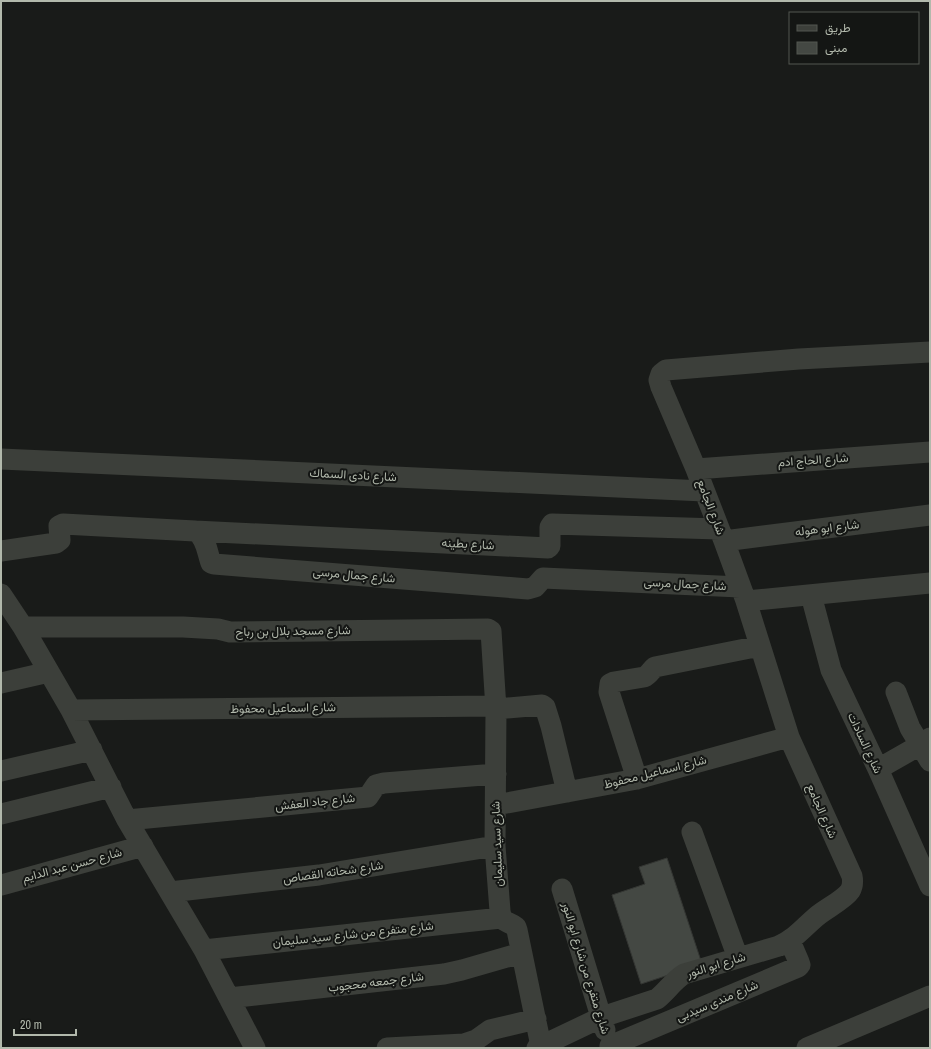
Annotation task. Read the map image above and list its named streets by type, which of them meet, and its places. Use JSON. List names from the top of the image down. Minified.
{"streets":{"street":["شارع الحاج ادم","شارع نادى السماك","شارع الجامع","شارع ابو هوله","شارع بطينه","شارع جمال مرسى","شارع مسجد بلال بن رباح","شارع اسماعيل محفوظ","شارع السادات","شارع جاد العفش","شارع سيد سليمان","شارع حسن عبد الدايم","شارع شحاته القصاص","شارع متفرع من شارع سيد سليمان","شارع ابو النور","شارع متفرع من شارع ابو النور","شارع جمعه محجوب","شارع مندى سيدبى"]},"crossings":[["شارع الحاج ادم","شارع الجامع"],["شارع نادى السماك","شارع الجامع"],["شارع الجامع","شارع ابو هوله"],["شارع الجامع","شارع بطينه"],["شارع الجامع","شارع جمال مرسى"],["شارع الجامع","شارع اسماعيل محفوظ"],["شارع الجامع","شارع ابو النور"],["شارع ابو هوله","شارع بطينه"],["شارع بطينه","شارع جمال مرسى"],["شارع مسجد بلال بن رباح","شارع سيد سليمان"],["شارع اسماعيل محفوظ","شارع سيد سليمان"],["شارع جاد العفش","شارع سيد سليمان"],["شارع سيد سليمان","شارع شحاته القصاص"],["شارع سيد سليمان","شارع متفرع من شارع سيد سليمان"],["شارع ابو النور","شارع متفرع من شارع ابو النور"],["شارع ابو النور","شارع مندى سيدبى"],["شارع متفرع من شارع ابو النور","شارع مندى سيدبى"]],"legend":["طريق","مبنى"],"scale_bar":"20 m"}
